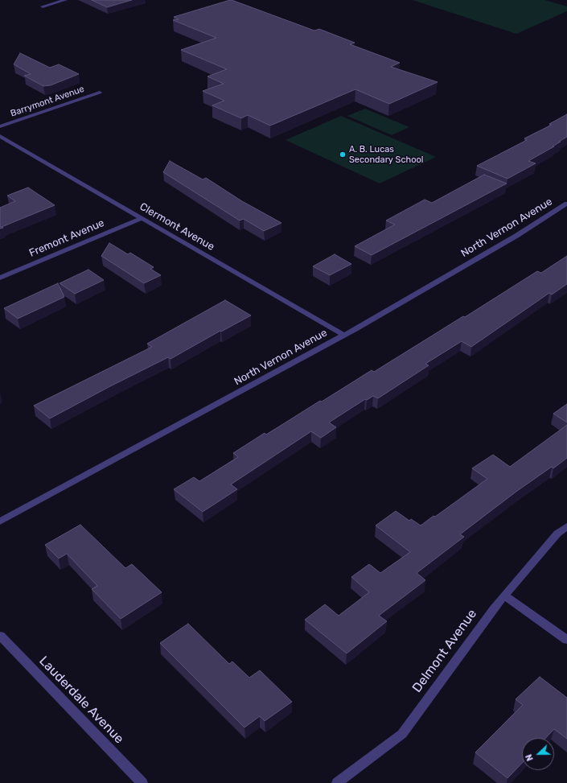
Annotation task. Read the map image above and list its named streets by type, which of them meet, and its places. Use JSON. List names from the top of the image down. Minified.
{"streets":{"street":["Barrymont Avenue","Clermont Avenue","North Vernon Avenue","Fremont Avenue","Delmont Avenue","Lauderdale Avenue"]},"crossings":[["Clermont Avenue","North Vernon Avenue"],["Clermont Avenue","Fremont Avenue"]],"places":["A. B. Lucas Secondary School"],"north":"left"}
